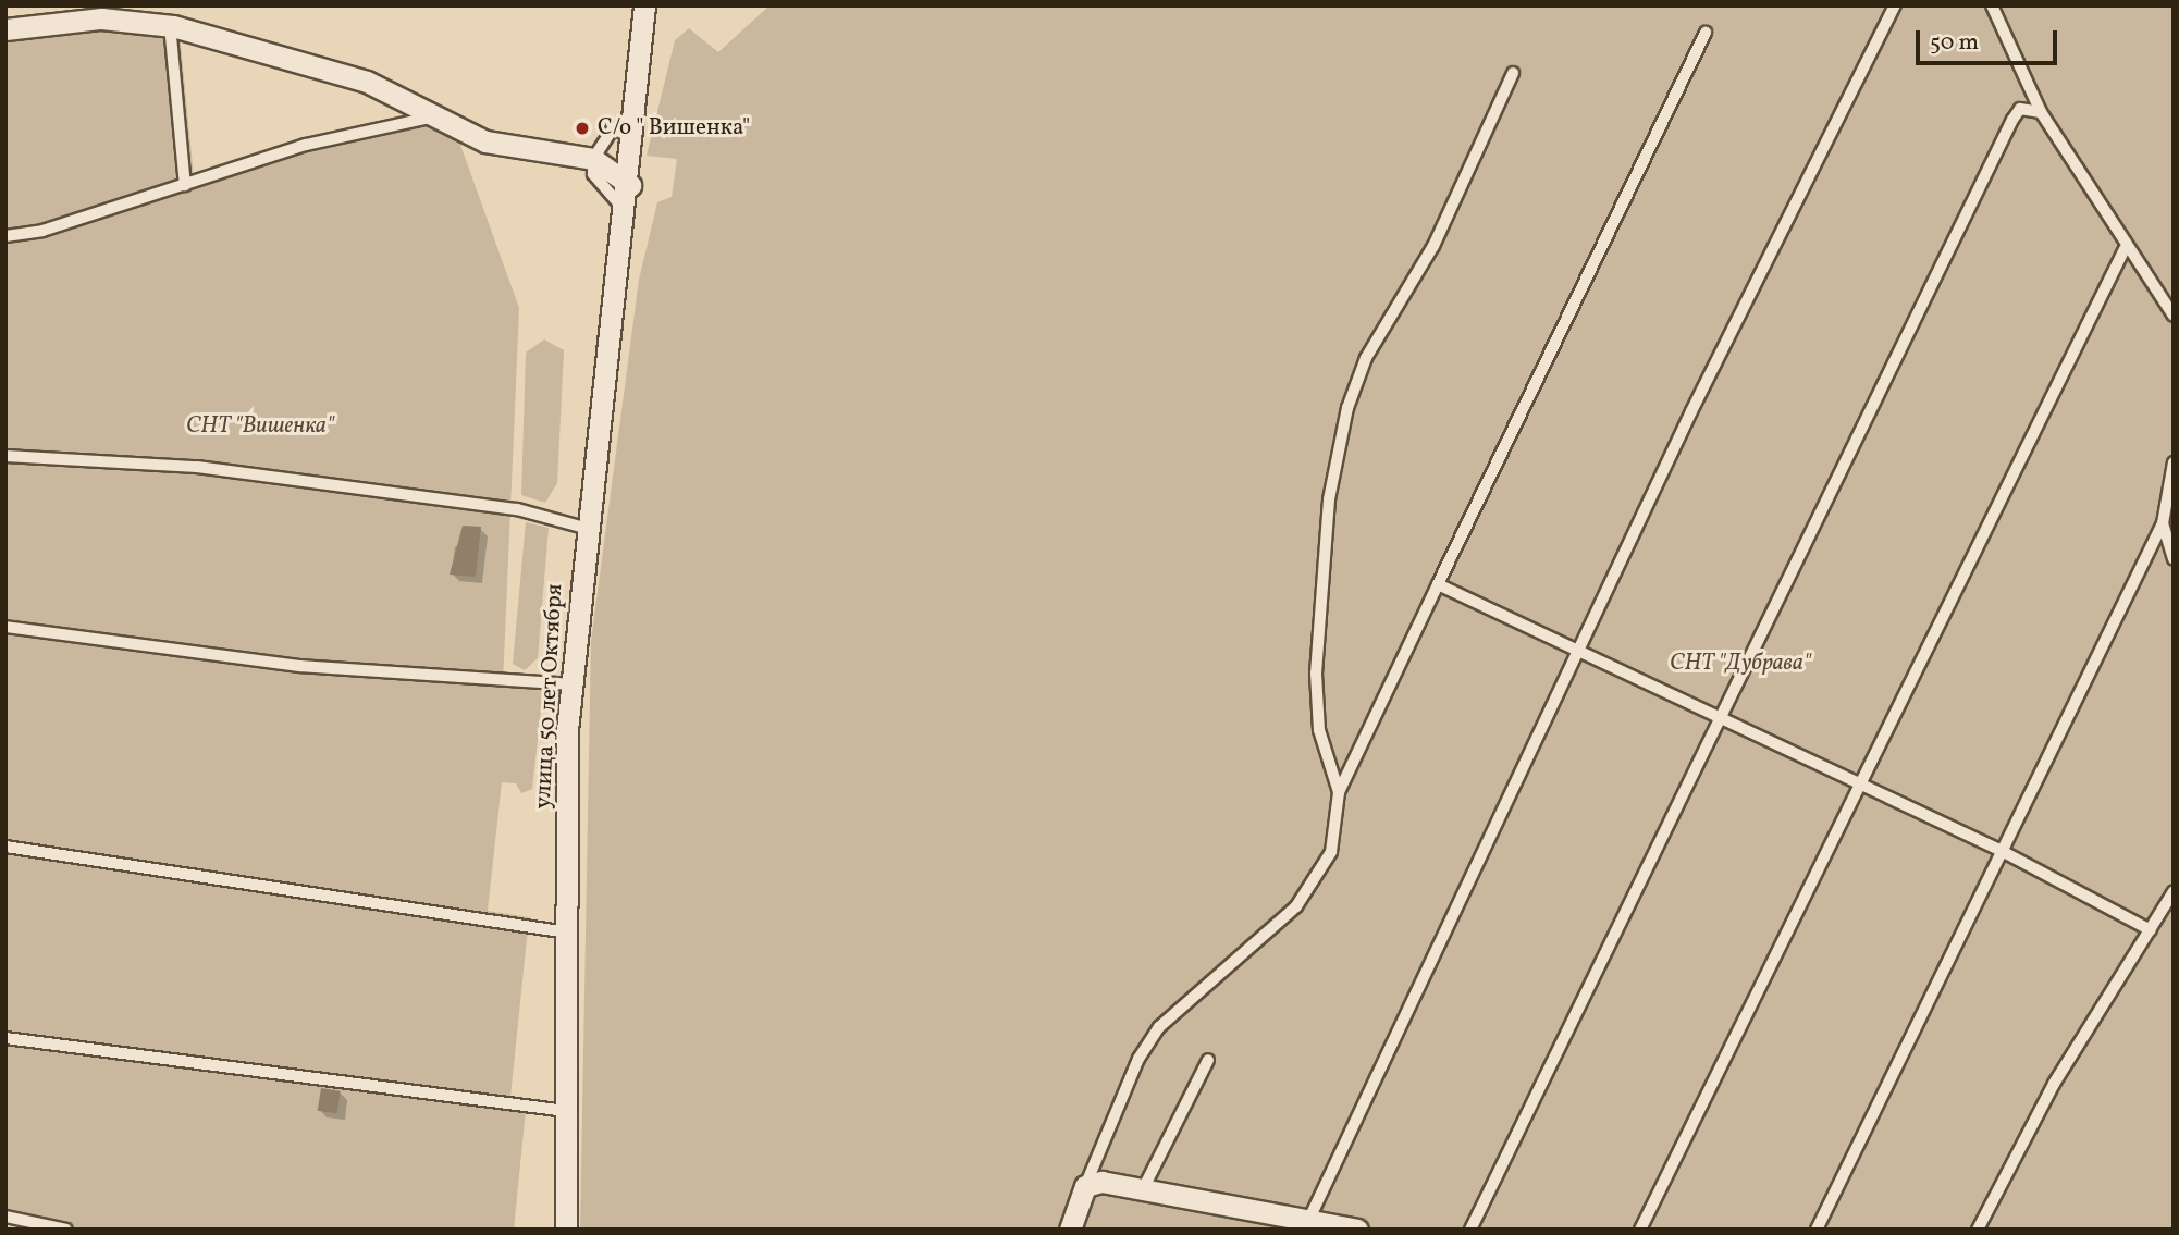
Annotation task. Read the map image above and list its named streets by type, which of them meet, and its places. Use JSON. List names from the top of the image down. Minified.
{"streets":{"street":["улица 50 лет Октября"]},"parks":["СНТ \"Вишенка\"","СНТ \"Дубрава\""],"places":["С/о \" Вишенка\""],"scale_bar":"50 m"}
